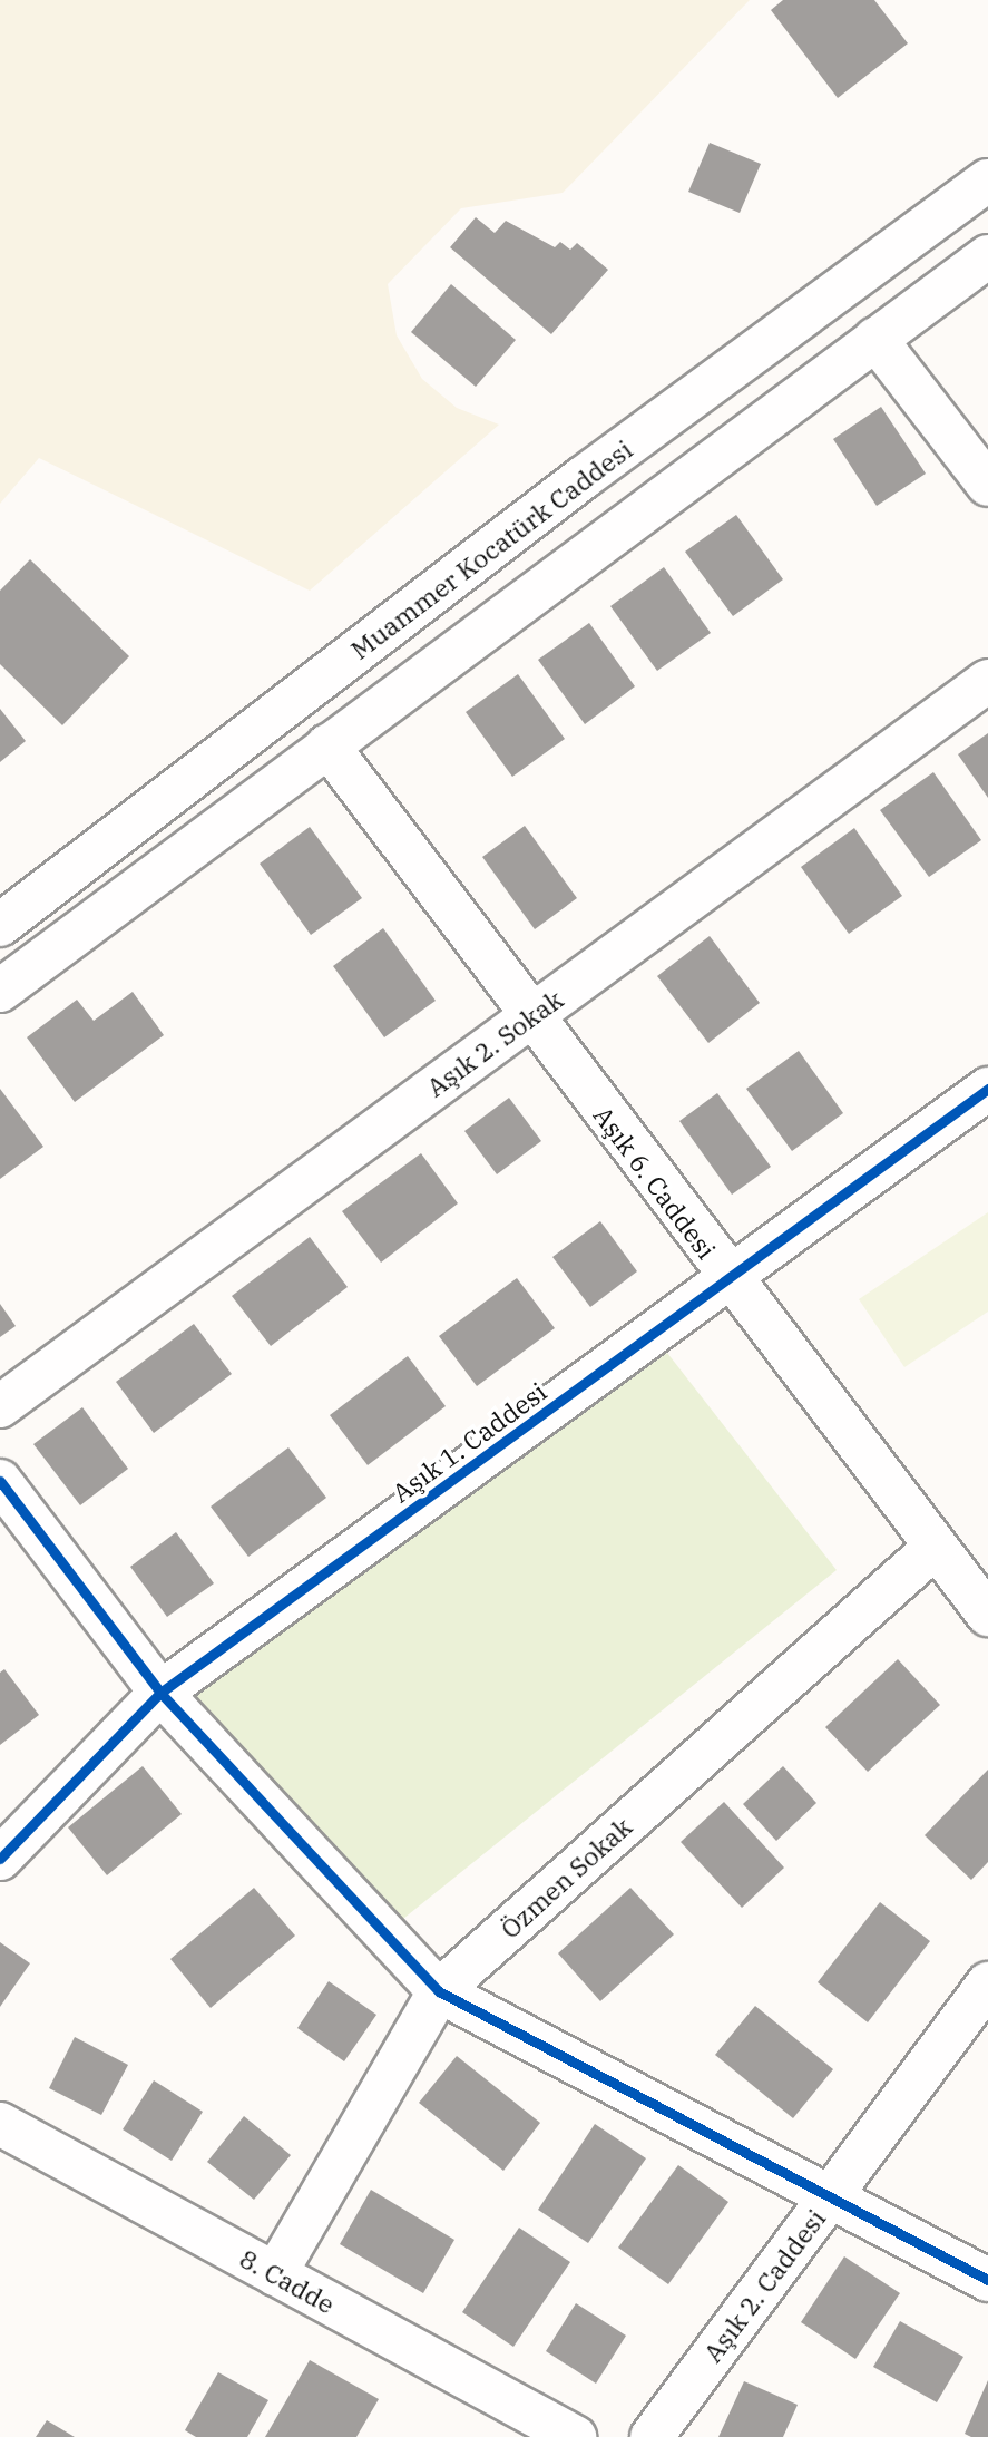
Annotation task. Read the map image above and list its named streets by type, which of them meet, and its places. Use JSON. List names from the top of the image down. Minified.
{"streets":{"street":["Muammer Kocatürk Caddesi","Aşık 2. Sokak","Aşık 6. Caddesi","Aşık 1. Caddesi","Özmen Sokak","8. Cadde","Aşık 2. Caddesi"]},"crossings":[["Aşık 2. Sokak","Aşık 6. Caddesi"],["Aşık 6. Caddesi","Aşık 1. Caddesi"],["Aşık 6. Caddesi","Özmen Sokak"],["Özmen Sokak","8. Cadde"]]}
